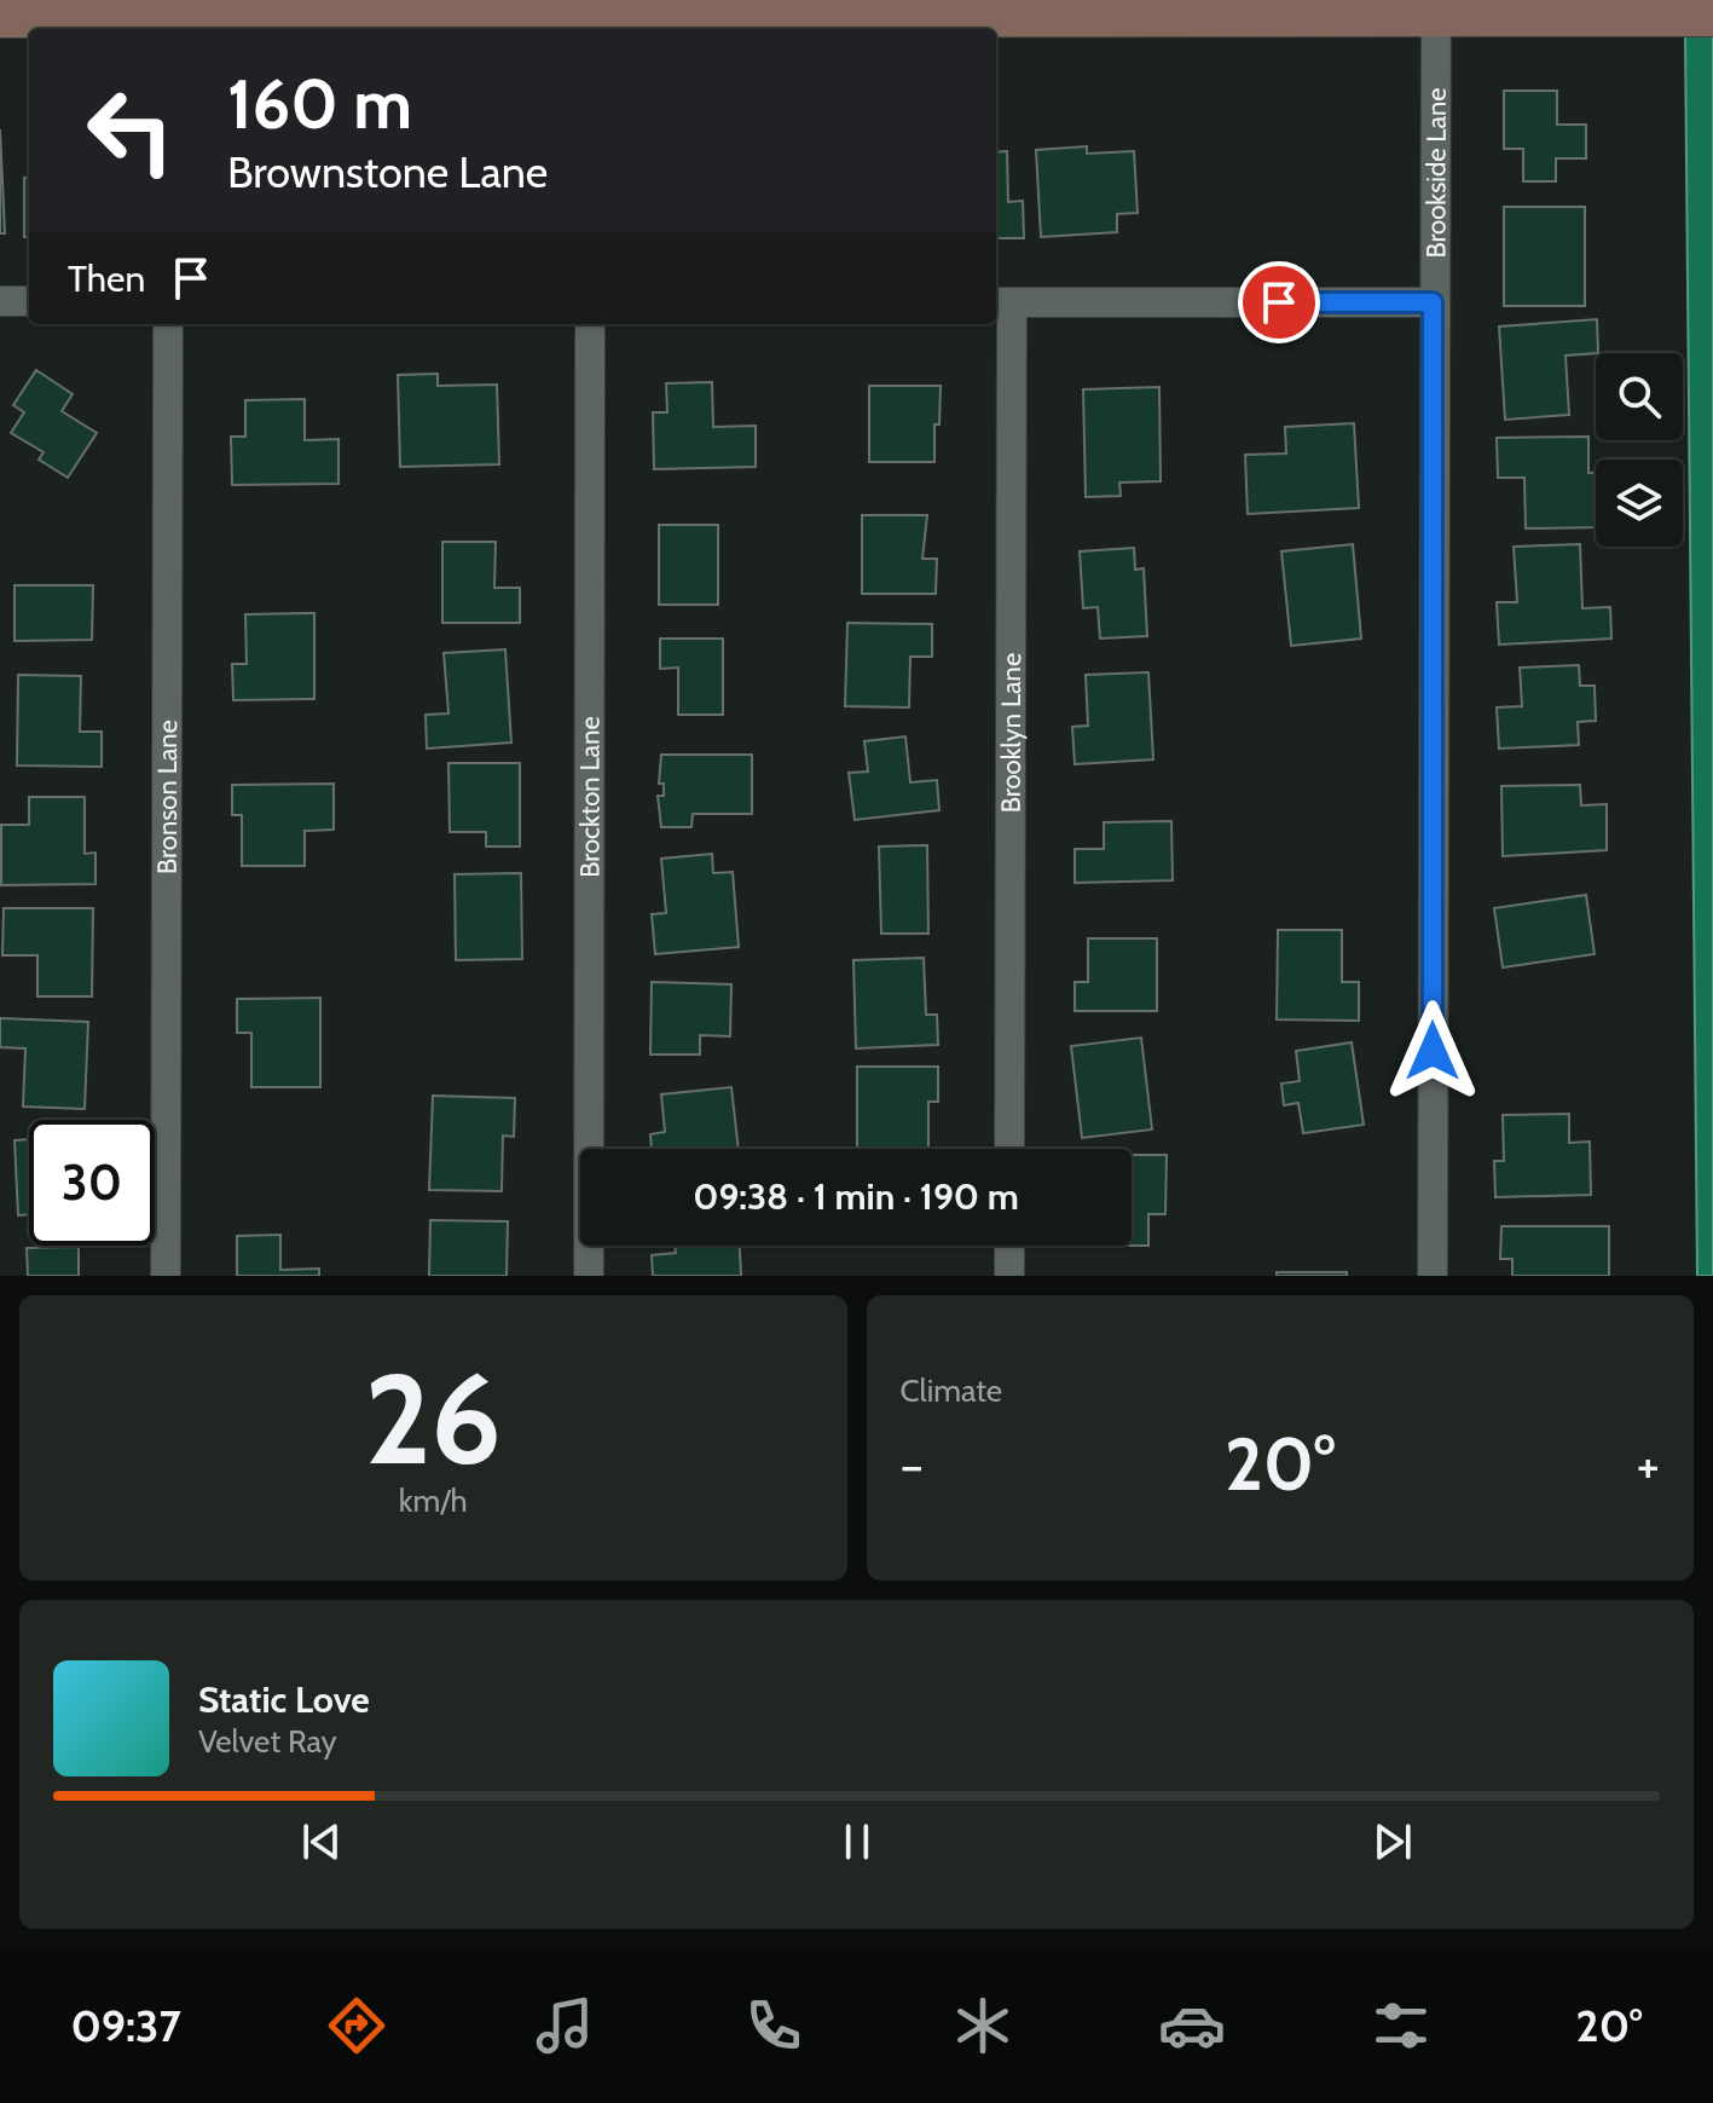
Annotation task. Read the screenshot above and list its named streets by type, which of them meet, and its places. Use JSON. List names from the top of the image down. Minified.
{"streets":{"street":["Brookside Lane","Brooklyn Lane","Bronson Lane","Brockton Lane"]},"page":{"turn":["160 m","Brownstone Lane"],"then":"Then","limit":"30","trip":"09:38 · 1 min · 190 m","tile":[["26","km/h"],"Climate"],"heat":["−","20°","+"],"song":["Static Love","Velvet Ray"],"tabs":["09:37","20°"]}}
